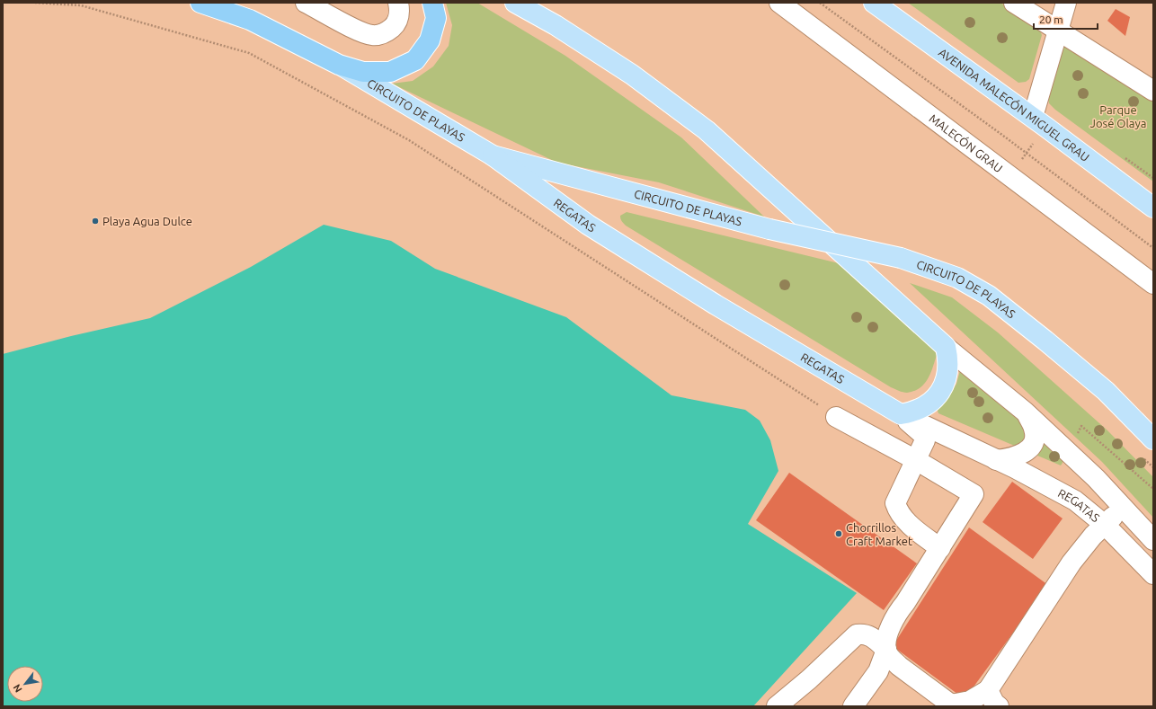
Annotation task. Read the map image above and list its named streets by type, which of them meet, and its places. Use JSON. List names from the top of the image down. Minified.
{"streets":{"highway":["CIRCUITO DE PLAYAS"],"main road":["AVENIDA MALECÓN MIGUEL GRAU","REGATAS"],"street":["MALECÓN GRAU"]},"crossings":[["CIRCUITO DE PLAYAS","REGATAS"]],"parks":["Parque José Olaya"],"places":["Playa Agua Dulce","Chorrillos Craft Market"],"scale_bar":"20 m","north":"bottom left"}
